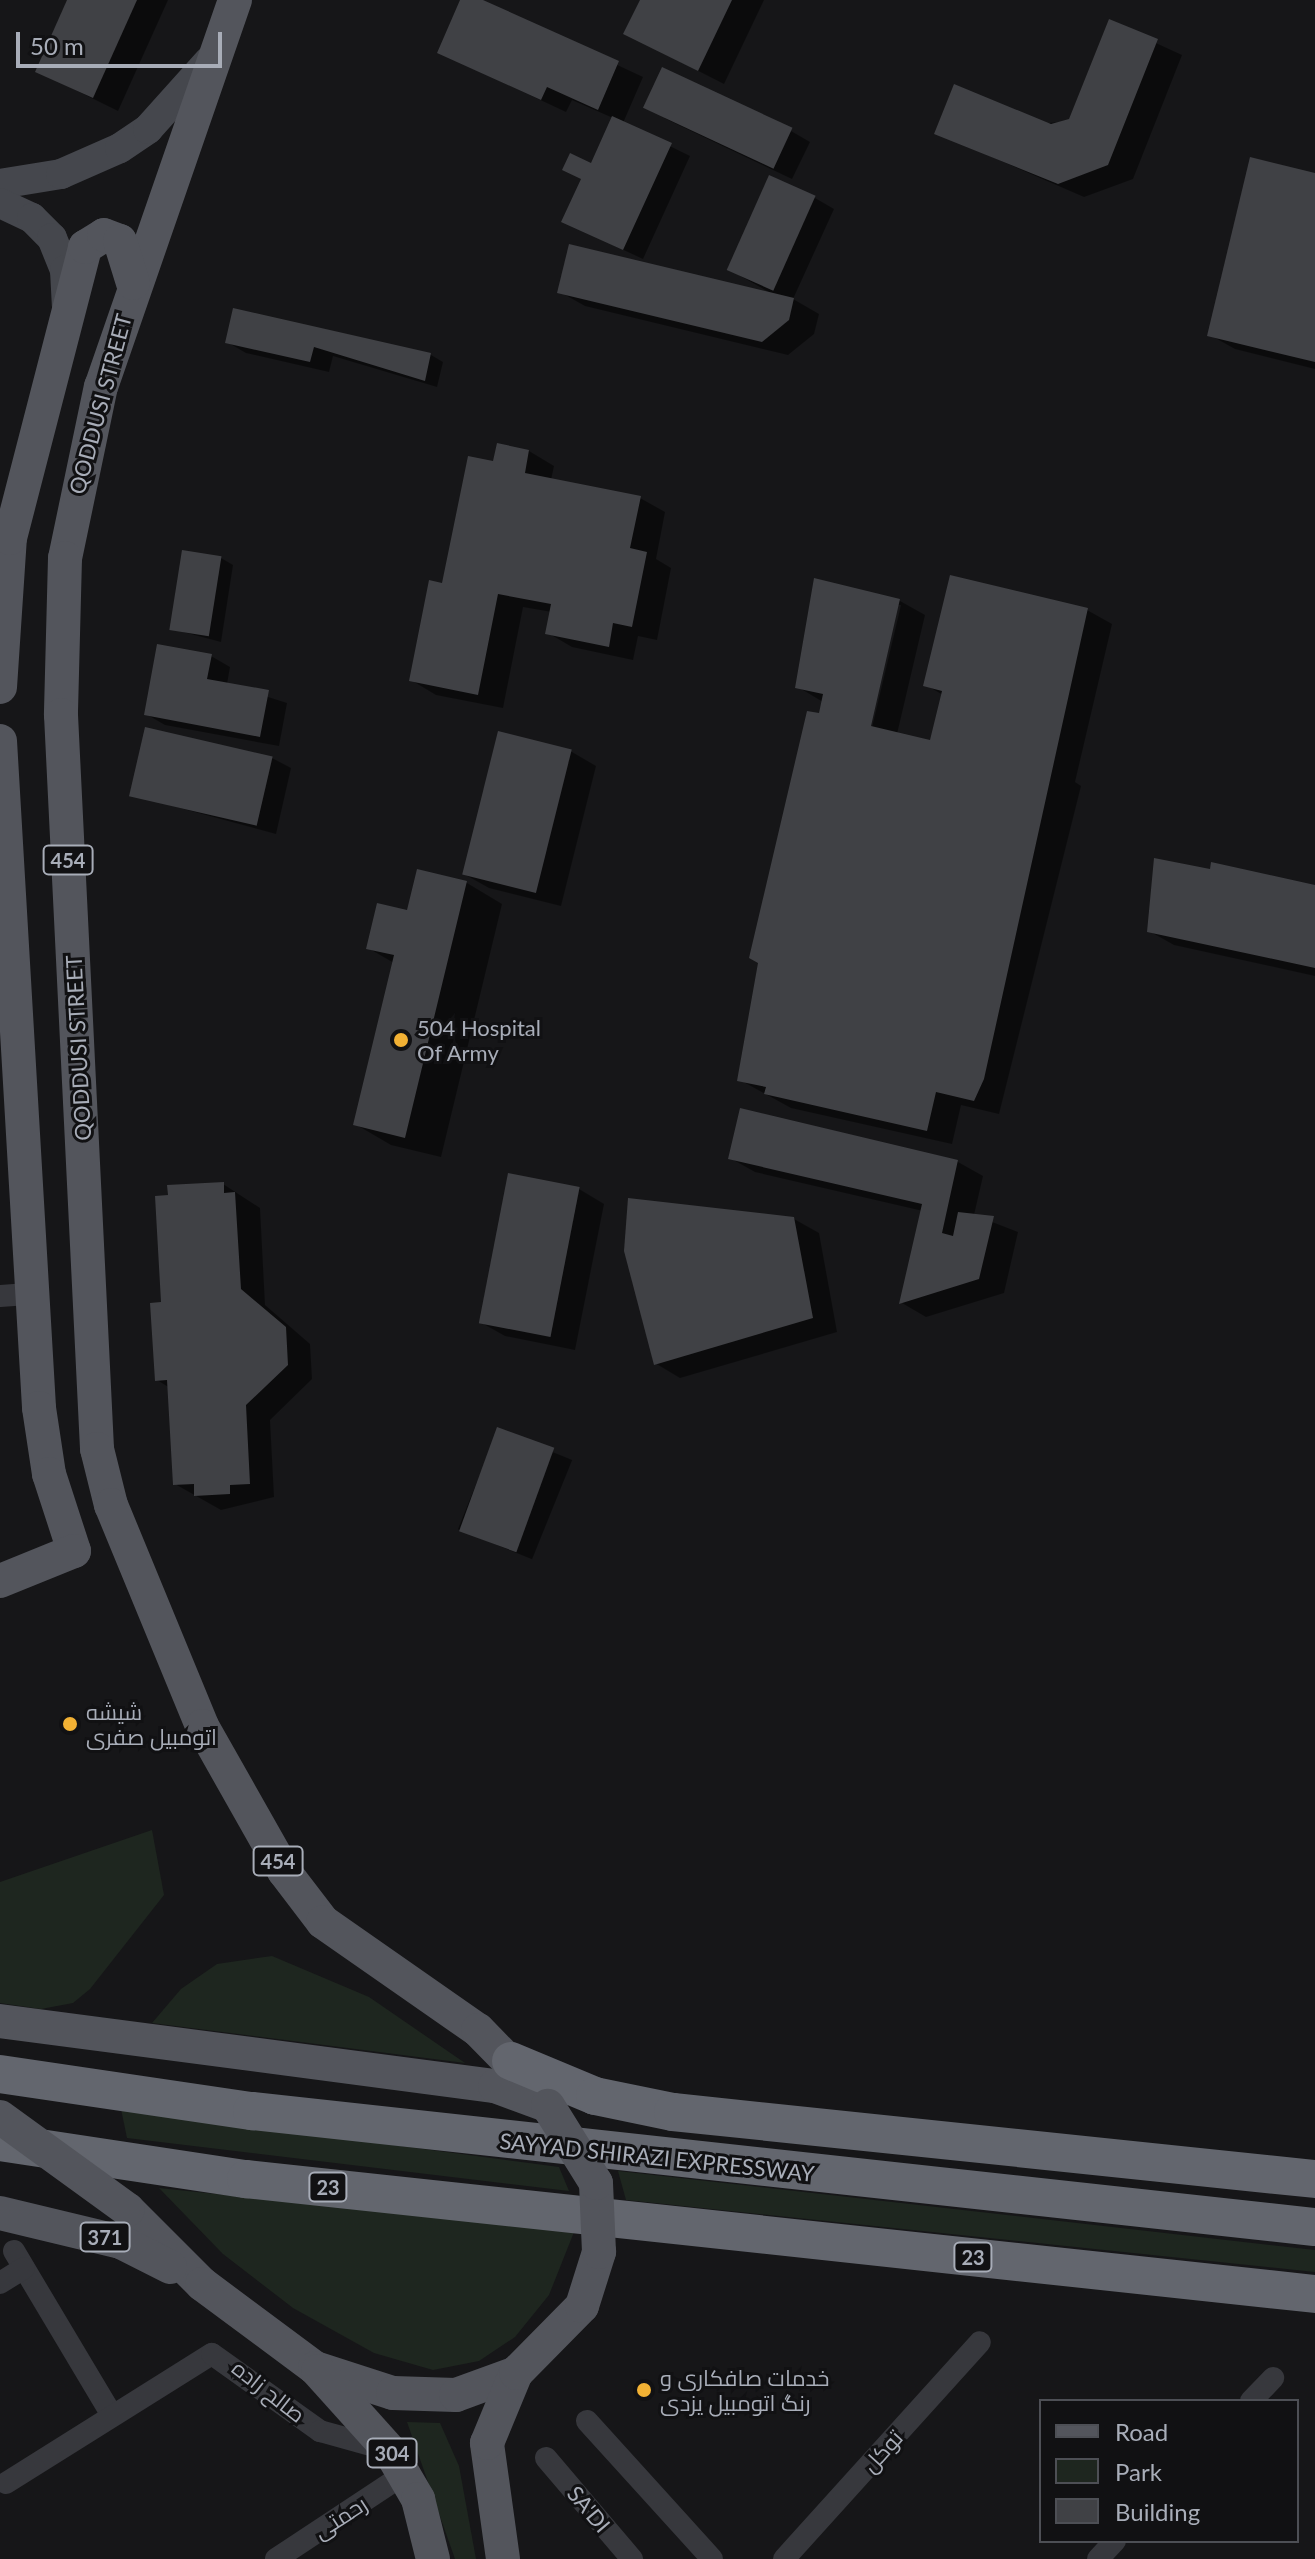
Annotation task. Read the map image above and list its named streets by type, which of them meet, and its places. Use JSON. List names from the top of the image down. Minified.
{"streets":{"highway":["SAYYAD SHIRAZI EXPRESSWAY","23"],"main road":["QODDUSI STREET","454","371","304"],"street":["صالح زاده","توکل","SA'DI","رحمتی"]},"crossings":[["صالح زاده","304"],["صالح زاده","رحمتی"],["304","رحمتی"]],"places":["504 Hospital Of Army","شیشه اتومبیل صفری","خدمات صافکاری و رنگ اتومبیل یزدی"],"legend":["Road","Park","Building"],"scale_bar":"50 m"}
